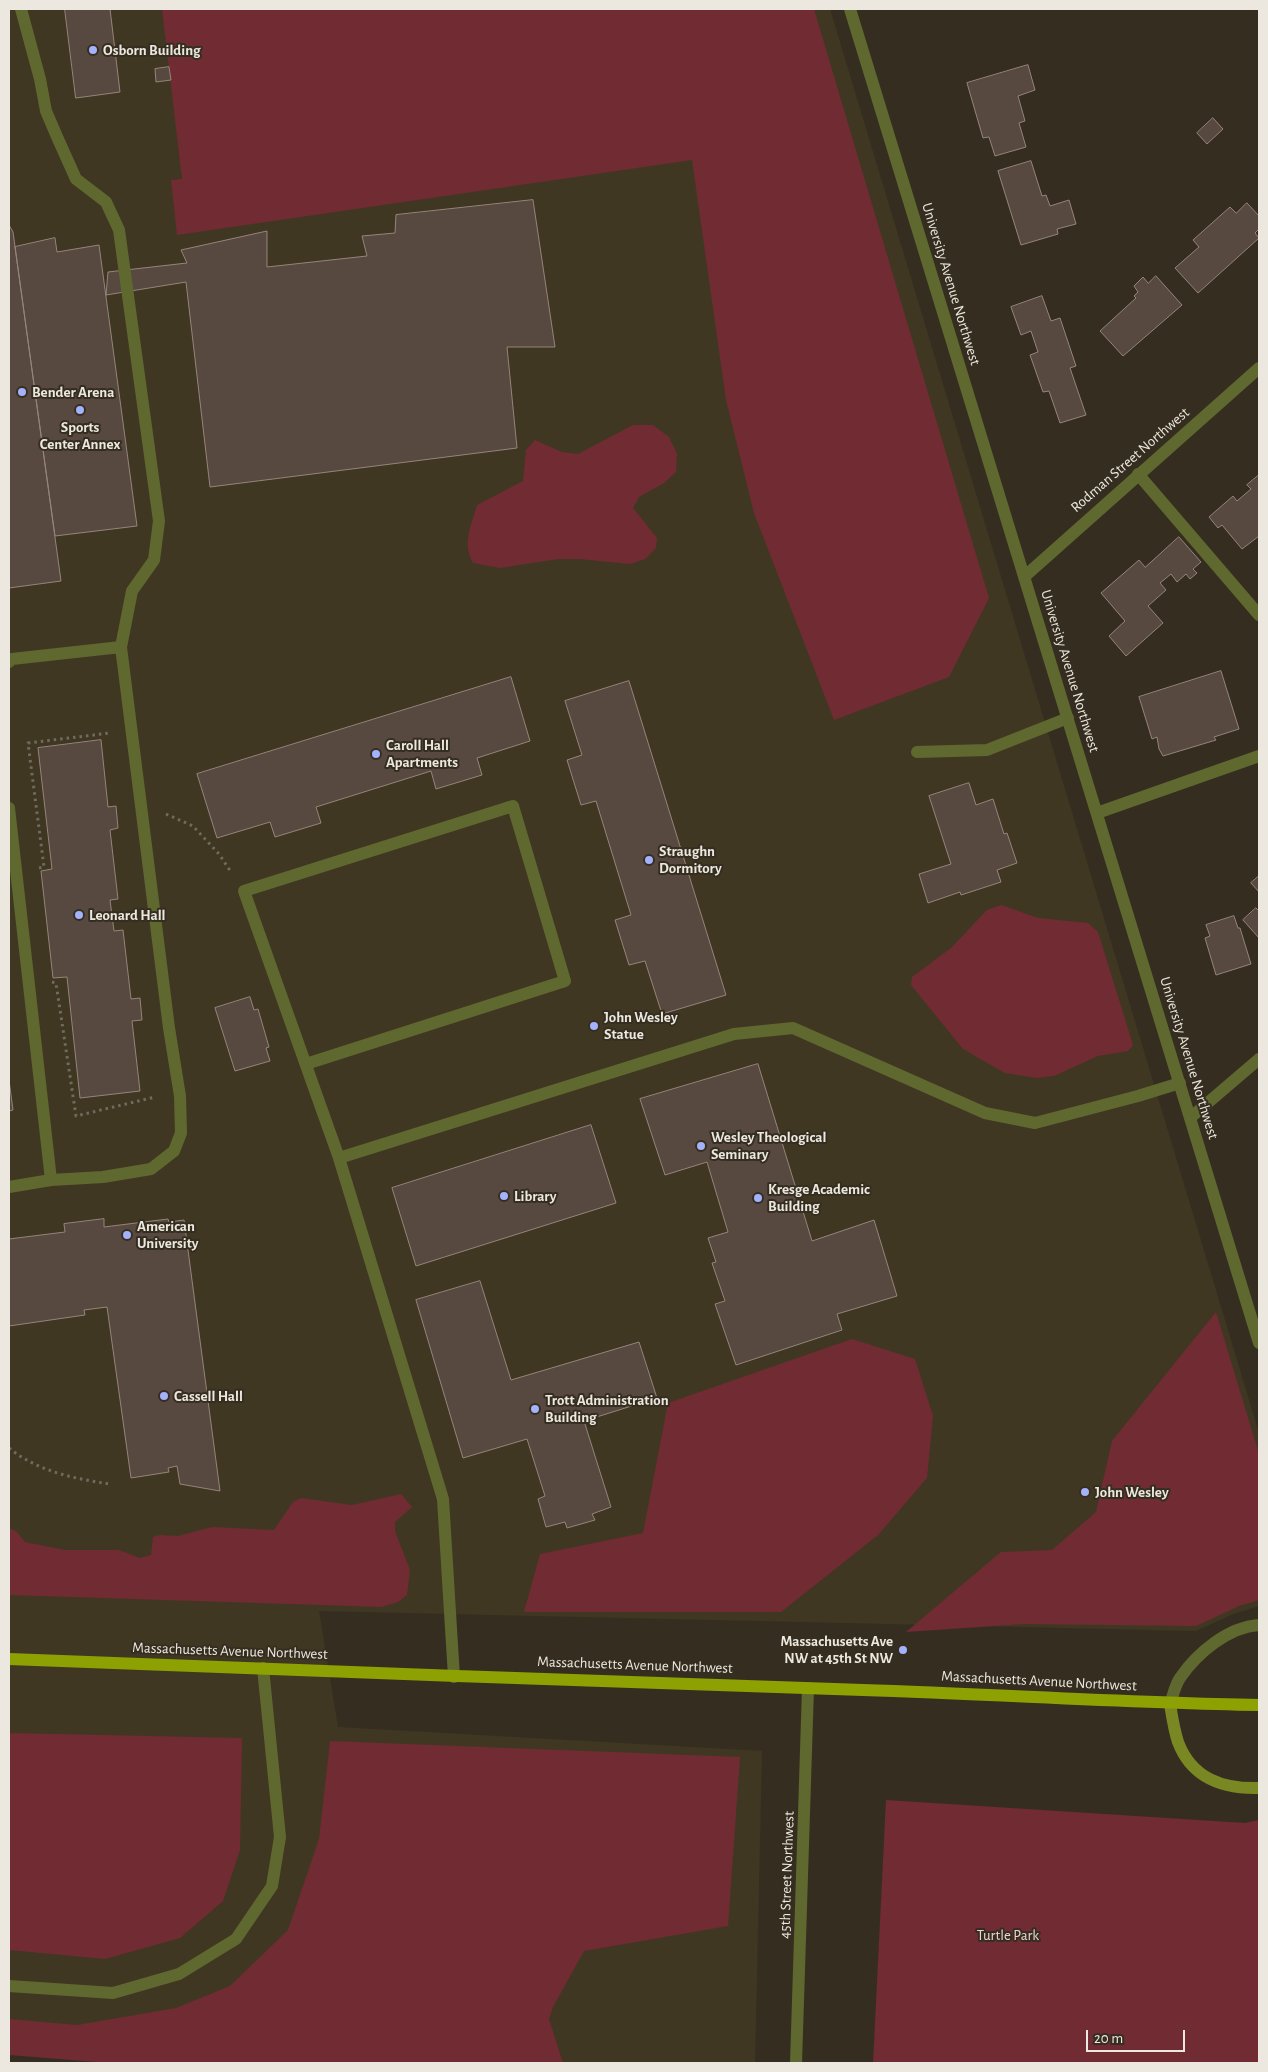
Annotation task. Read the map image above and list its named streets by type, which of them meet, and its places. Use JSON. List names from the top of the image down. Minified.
{"streets":{"main road":["Massachusetts Avenue Northwest"],"street":["University Avenue Northwest","Rodman Street Northwest","45th Street Northwest"]},"crossings":[["University Avenue Northwest","Rodman Street Northwest"],["Massachusetts Avenue Northwest","45th Street Northwest"]],"parks":["Turtle Park"],"places":["Osborn Building","Bender Arena","Sports Center Annex","Caroll Hall Apartments","Straughn Dormitory","Leonard Hall","John Wesley Statue","Wesley Theological Seminary","Library","Kresge Academic Building","American University","Cassell Hall","Trott Administration Building","John Wesley","Massachusetts Ave NW at 45th St NW"],"scale_bar":"20 m"}
